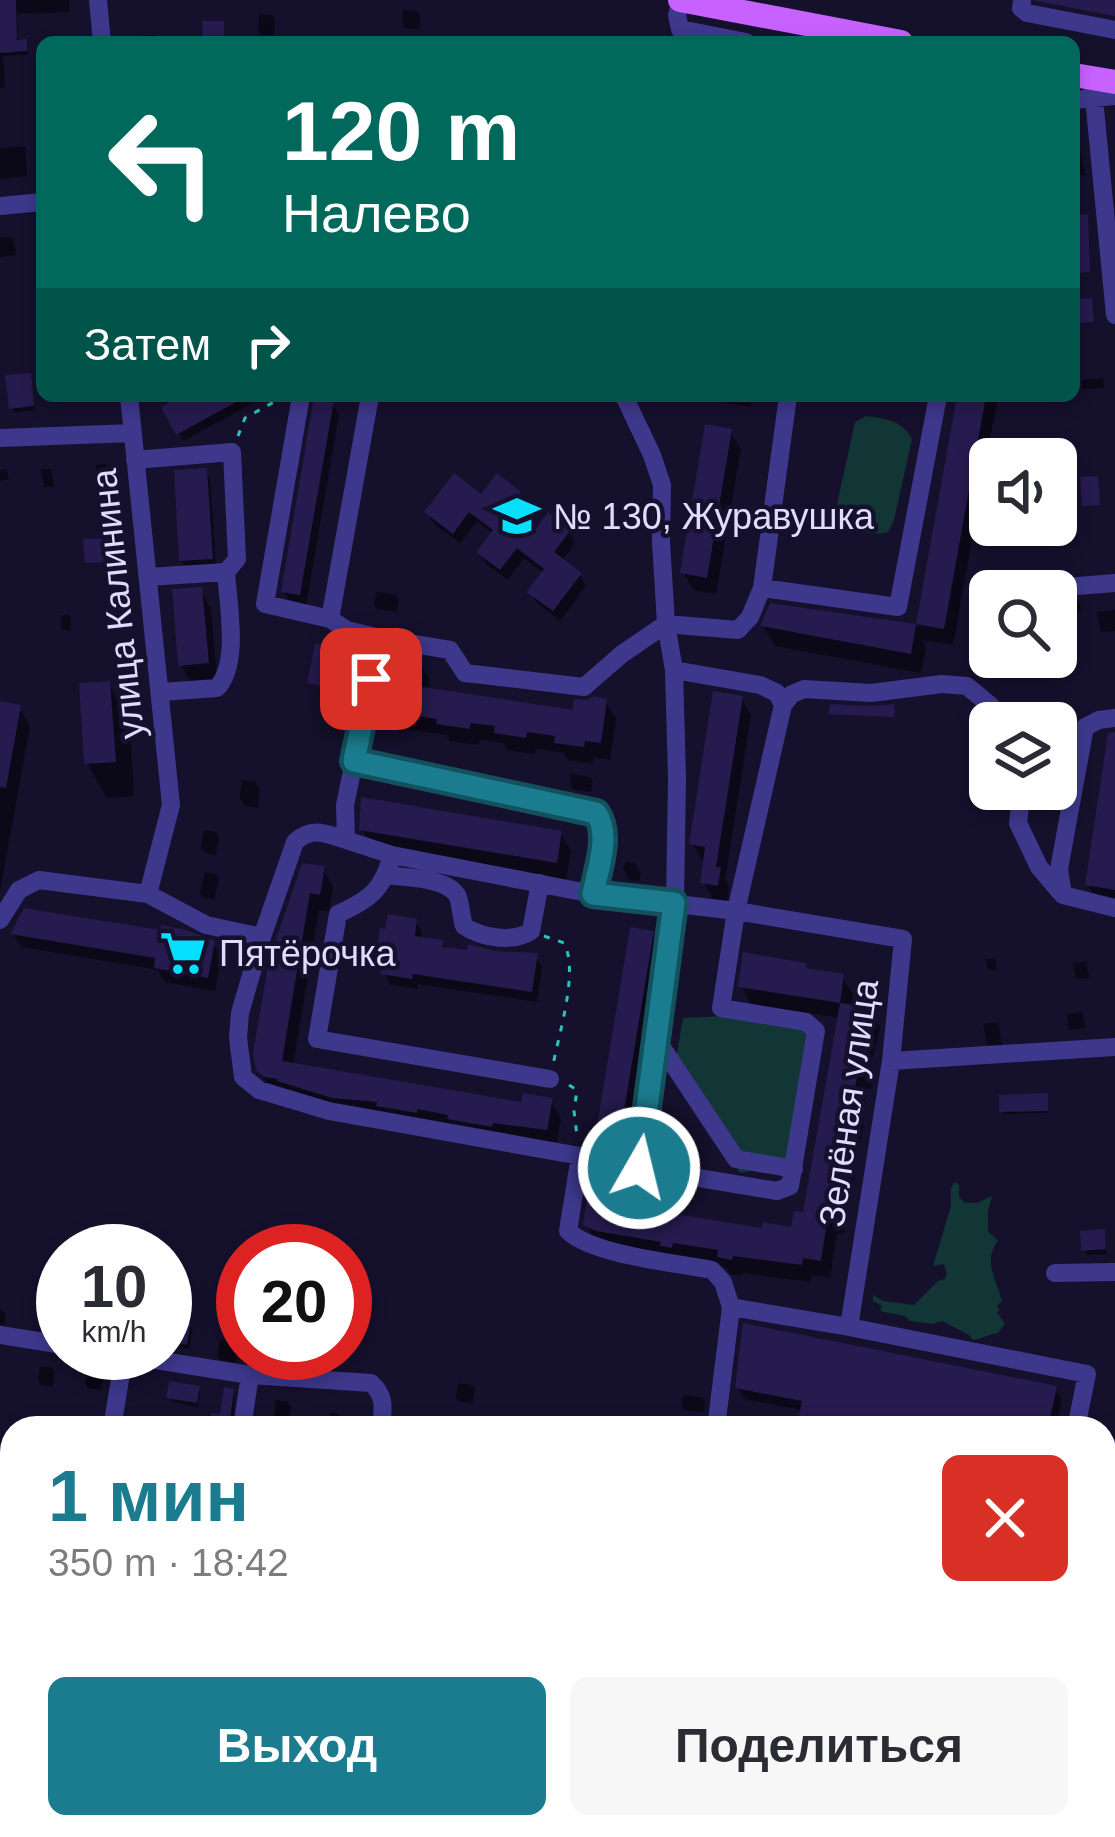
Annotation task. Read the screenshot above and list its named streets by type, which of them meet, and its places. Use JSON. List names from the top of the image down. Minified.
{"streets":{"street":["улица Калинина","Зелёная улица"]},"places":{"school or university":["№ 130, Журавушка"],"supermarket":["Пятёрочка"]},"page":{"turn":["120 m","Налево"],"then":"Затем","speed":"10 km/h","limit":"20","heading":["1 мин","350 m · 18:42"],"buttons":["Выход","Поделиться"]}}
